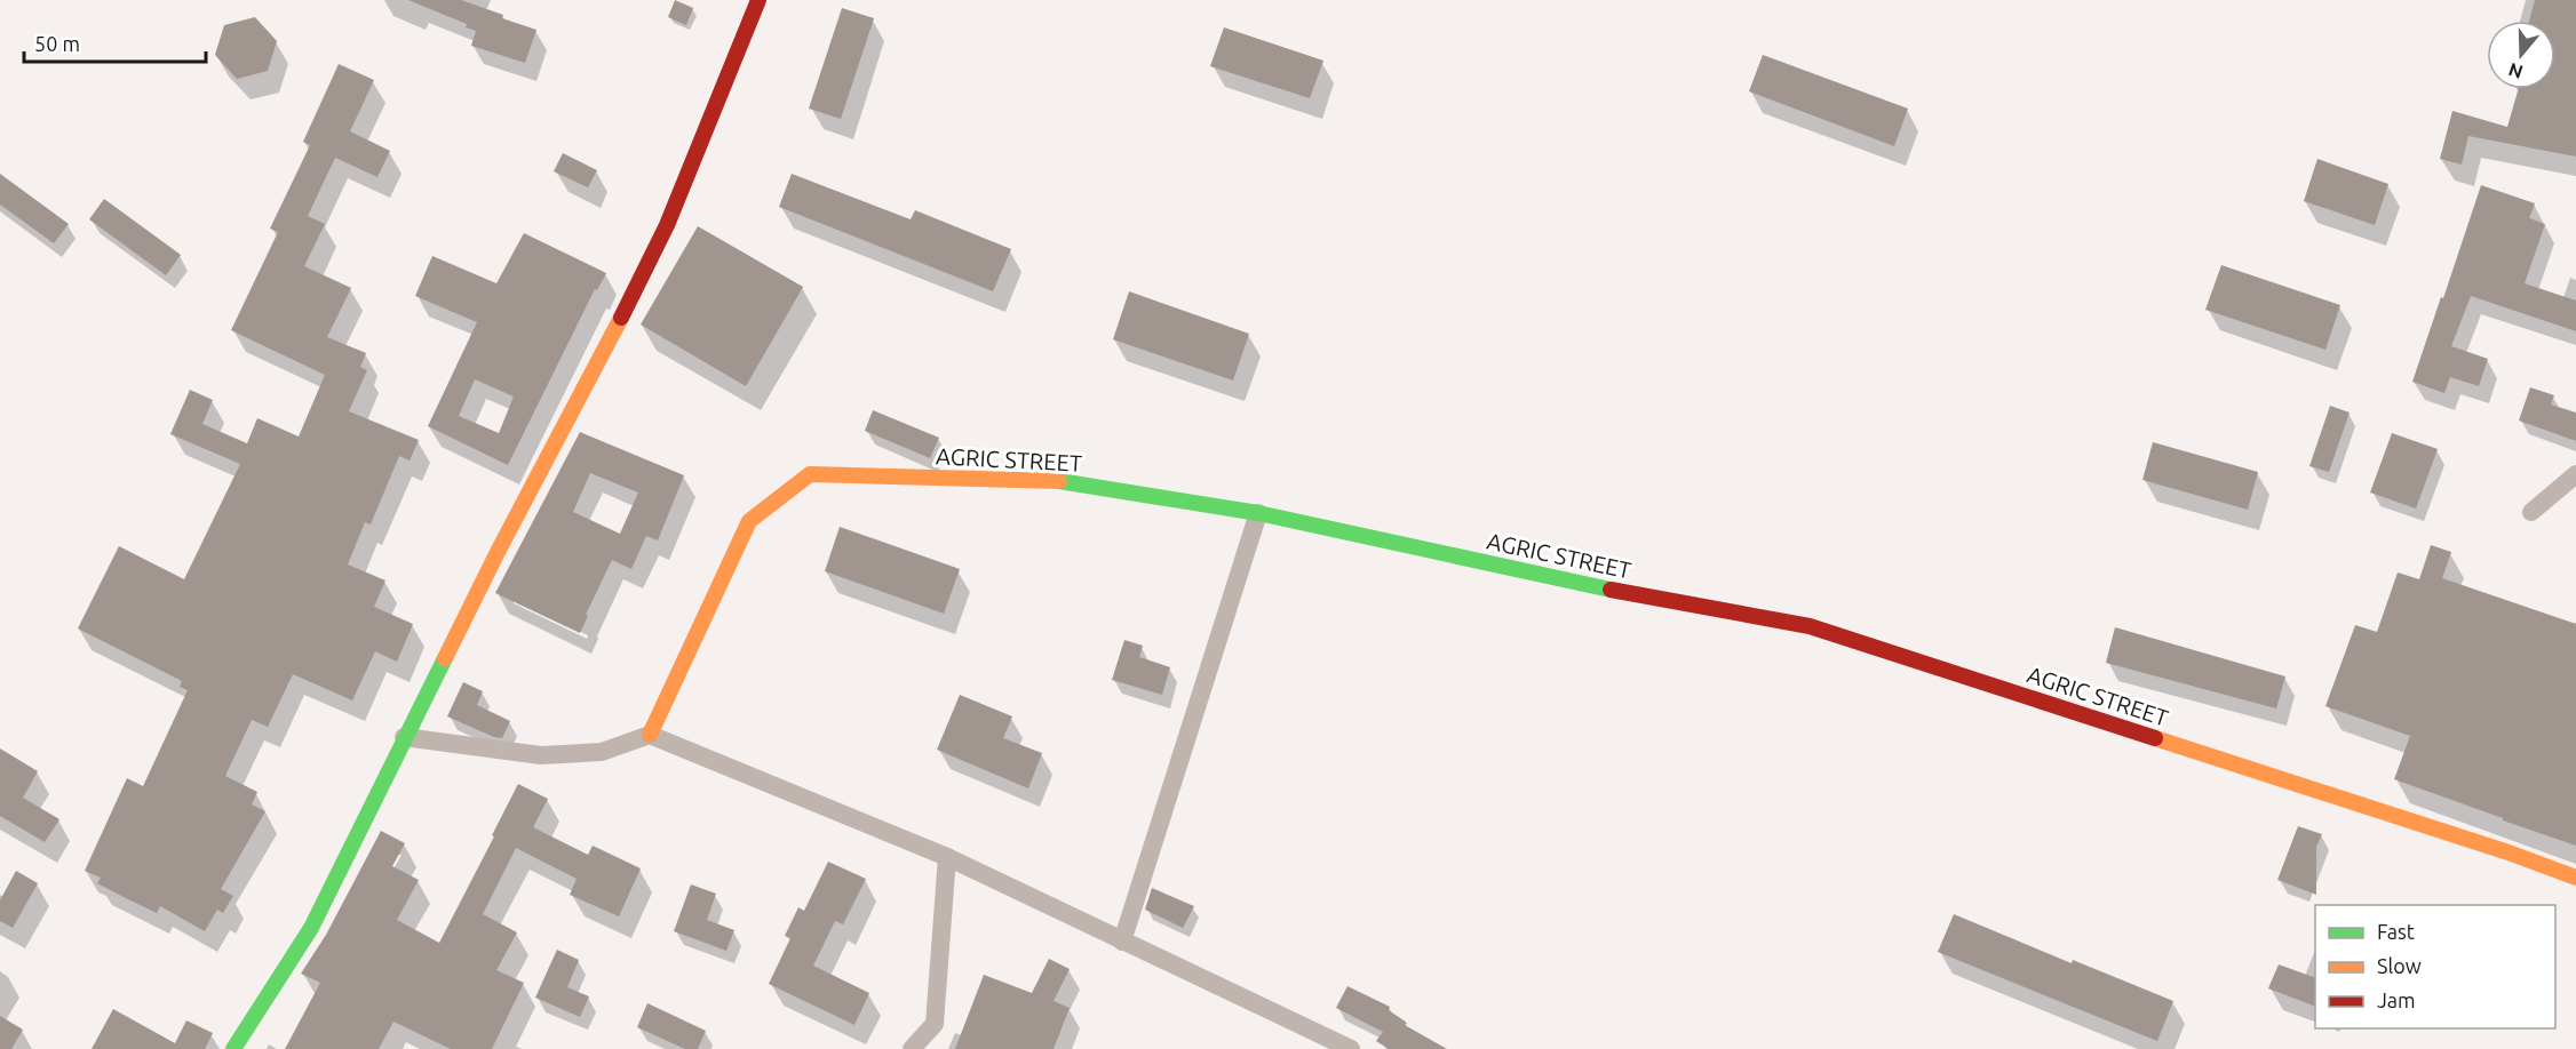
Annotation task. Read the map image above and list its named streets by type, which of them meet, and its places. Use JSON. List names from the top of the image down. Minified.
{"streets":{"street":["AGRIC STREET"]},"legend":["Fast","Slow","Jam"],"scale_bar":"50 m","north":"bottom"}
